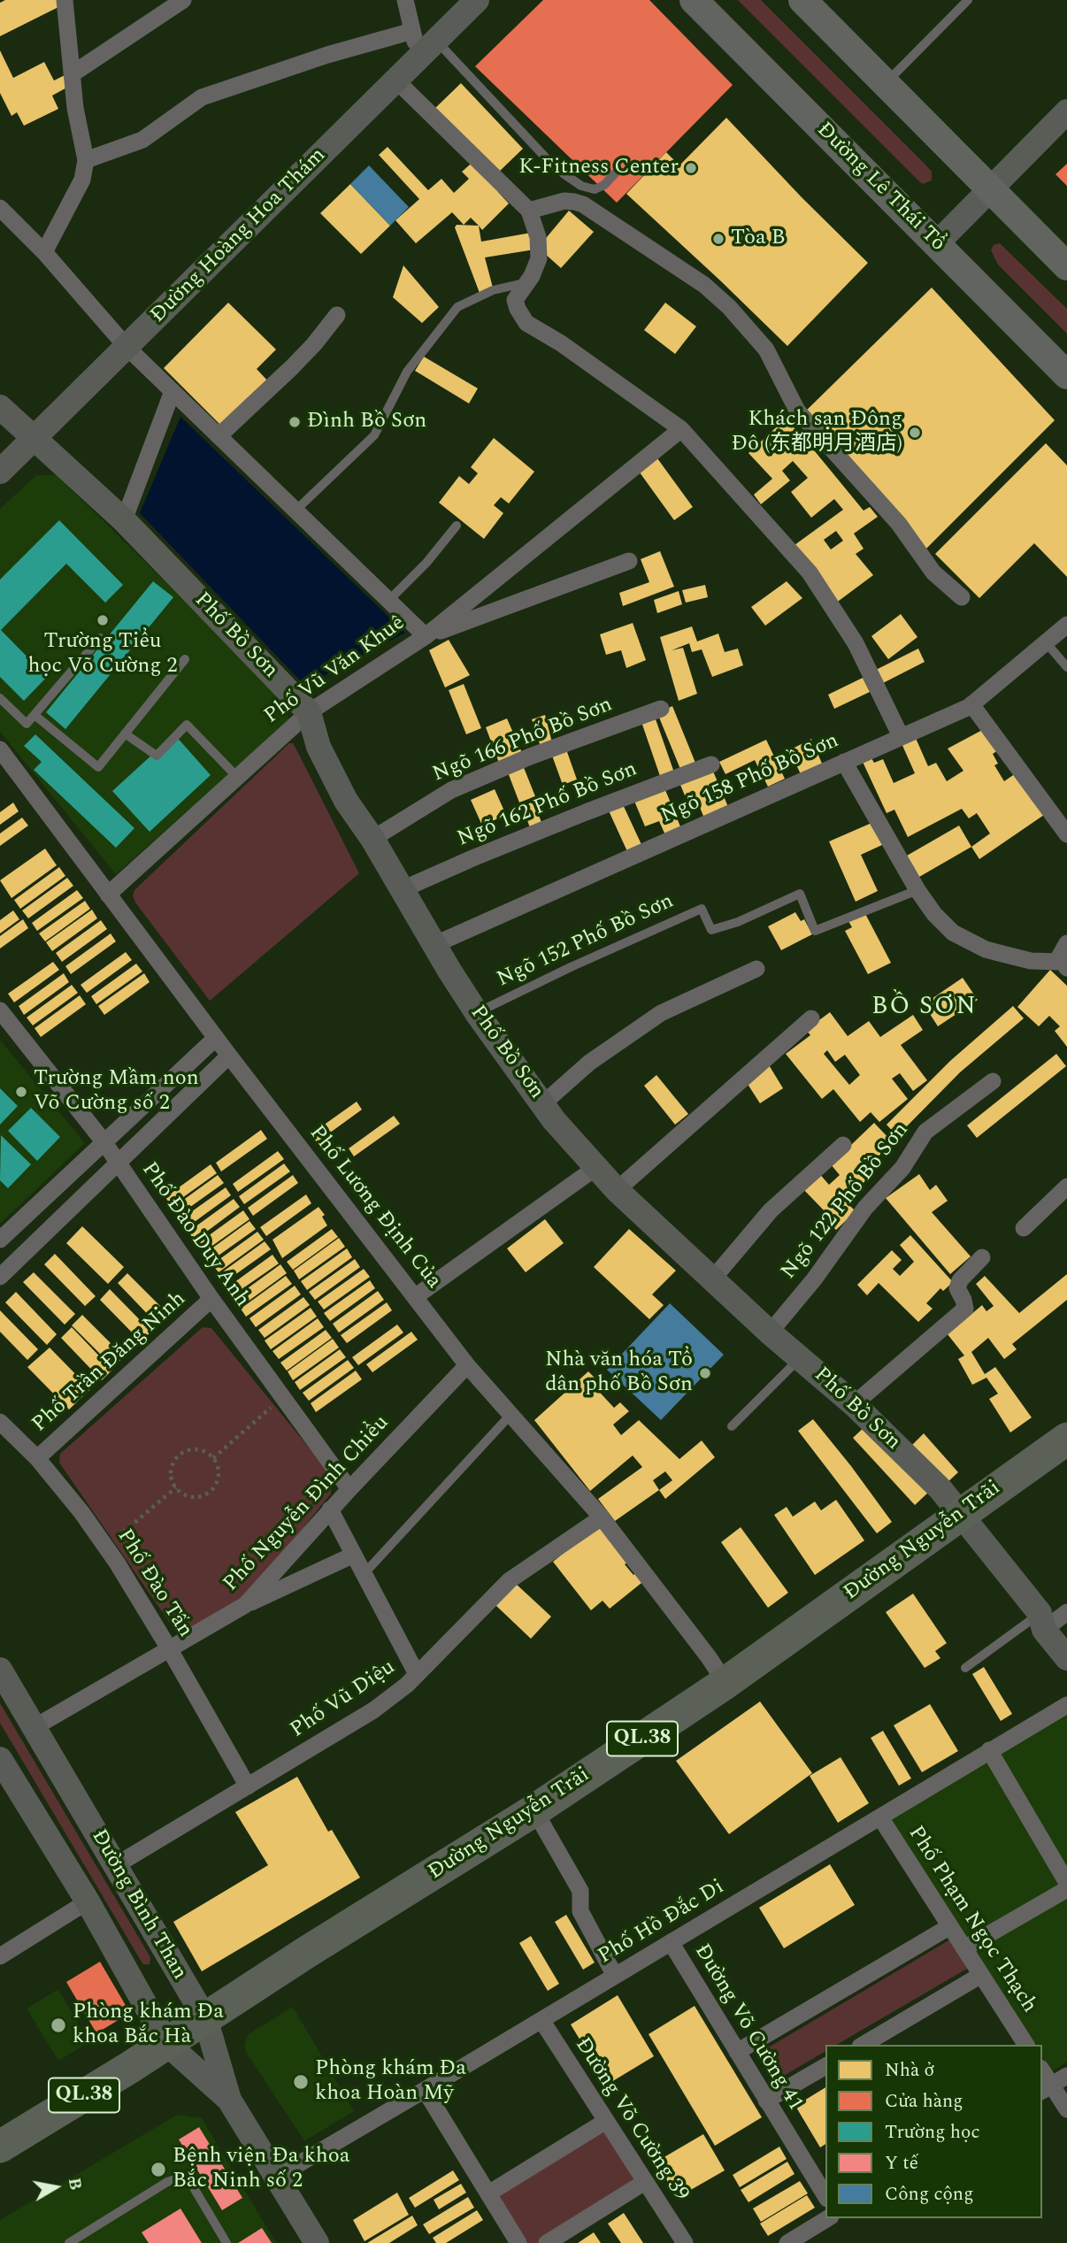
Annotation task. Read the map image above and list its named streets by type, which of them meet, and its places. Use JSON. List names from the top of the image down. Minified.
{"streets":{"highway":["Đường Nguyễn Trãi","QL.38"],"main road":["Đường Lê Thái Tổ"],"street":["Đường Hoàng Hoa Thám","Phố Bồ Sơn","Phố Vũ Văn Khuê","Ngõ 166 Phố Bồ Sơn","Ngõ 158 Phố Bồ Sơn","Ngõ 162 Phố Bồ Sơn","Ngõ 122 Phố Bồ Sơn","Phố Lương Định Của","Phố Đào Duy Anh","Phố Trần Đăng Ninh","Phố Nguyễn Đình Chiểu","Phố Đào Tấn","Phố Vũ Diệu","Đường Bình Than","Phố Phạm Ngọc Thạch","Phố Hồ Đắc Di","Đường Võ Cường 41","Đường Võ Cường 39"],"lane":["Ngõ 152 Phố Bồ Sơn"]},"crossings":[["Đường Hoàng Hoa Thám","Phố Bồ Sơn"],["Đường Hoàng Hoa Thám","Phố Vũ Văn Khuê"],["Phố Bồ Sơn","Phố Vũ Văn Khuê"],["Phố Bồ Sơn","Ngõ 166 Phố Bồ Sơn"],["Phố Bồ Sơn","Ngõ 158 Phố Bồ Sơn"],["Phố Bồ Sơn","Ngõ 162 Phố Bồ Sơn"],["Phố Bồ Sơn","Ngõ 152 Phố Bồ Sơn"],["Phố Bồ Sơn","Ngõ 122 Phố Bồ Sơn"],["Phố Bồ Sơn","Đường Nguyễn Trãi"],["Phố Vũ Văn Khuê","Phố Lương Định Của"],["Phố Lương Định Của","Phố Nguyễn Đình Chiểu"],["Phố Lương Định Của","Đường Nguyễn Trãi"],["Phố Lương Định Của","Phố Vũ Diệu"],["Phố Đào Duy Anh","Phố Trần Đăng Ninh"],["Phố Đào Duy Anh","Phố Nguyễn Đình Chiểu"],["Phố Trần Đăng Ninh","Phố Đào Tấn"],["Phố Nguyễn Đình Chiểu","Phố Đào Tấn"],["Phố Nguyễn Đình Chiểu","Đường Bình Than"],["Đường Nguyễn Trãi","Đường Bình Than"],["Phố Đào Tấn","Phố Vũ Diệu"],["Phố Vũ Diệu","Đường Bình Than"],["Đường Bình Than","Phố Hồ Đắc Di"],["Phố Phạm Ngọc Thạch","Phố Hồ Đắc Di"],["Phố Hồ Đắc Di","Đường Võ Cường 41"],["Phố Hồ Đắc Di","Đường Võ Cường 39"]],"districts":["BỒ SƠN"],"places":["K-Fitness Center","Tòa B","Đình Bồ Sơn","Khách sạn Đông Đô (东都明月酒店)","Trường Tiểu học Võ Cường 2","Trường Mầm non Võ Cường số 2","Nhà văn hóa Tổ dân phố Bồ Sơn","Phòng khám Đa khoa Bắc Hà","Phòng khám Đa khoa Hoàn Mỹ","Bệnh viện Đa khoa Bắc Ninh số 2"],"legend":["Nhà ở","Cửa hàng","Trường học","Y tế","Công cộng"],"north":"right"}
